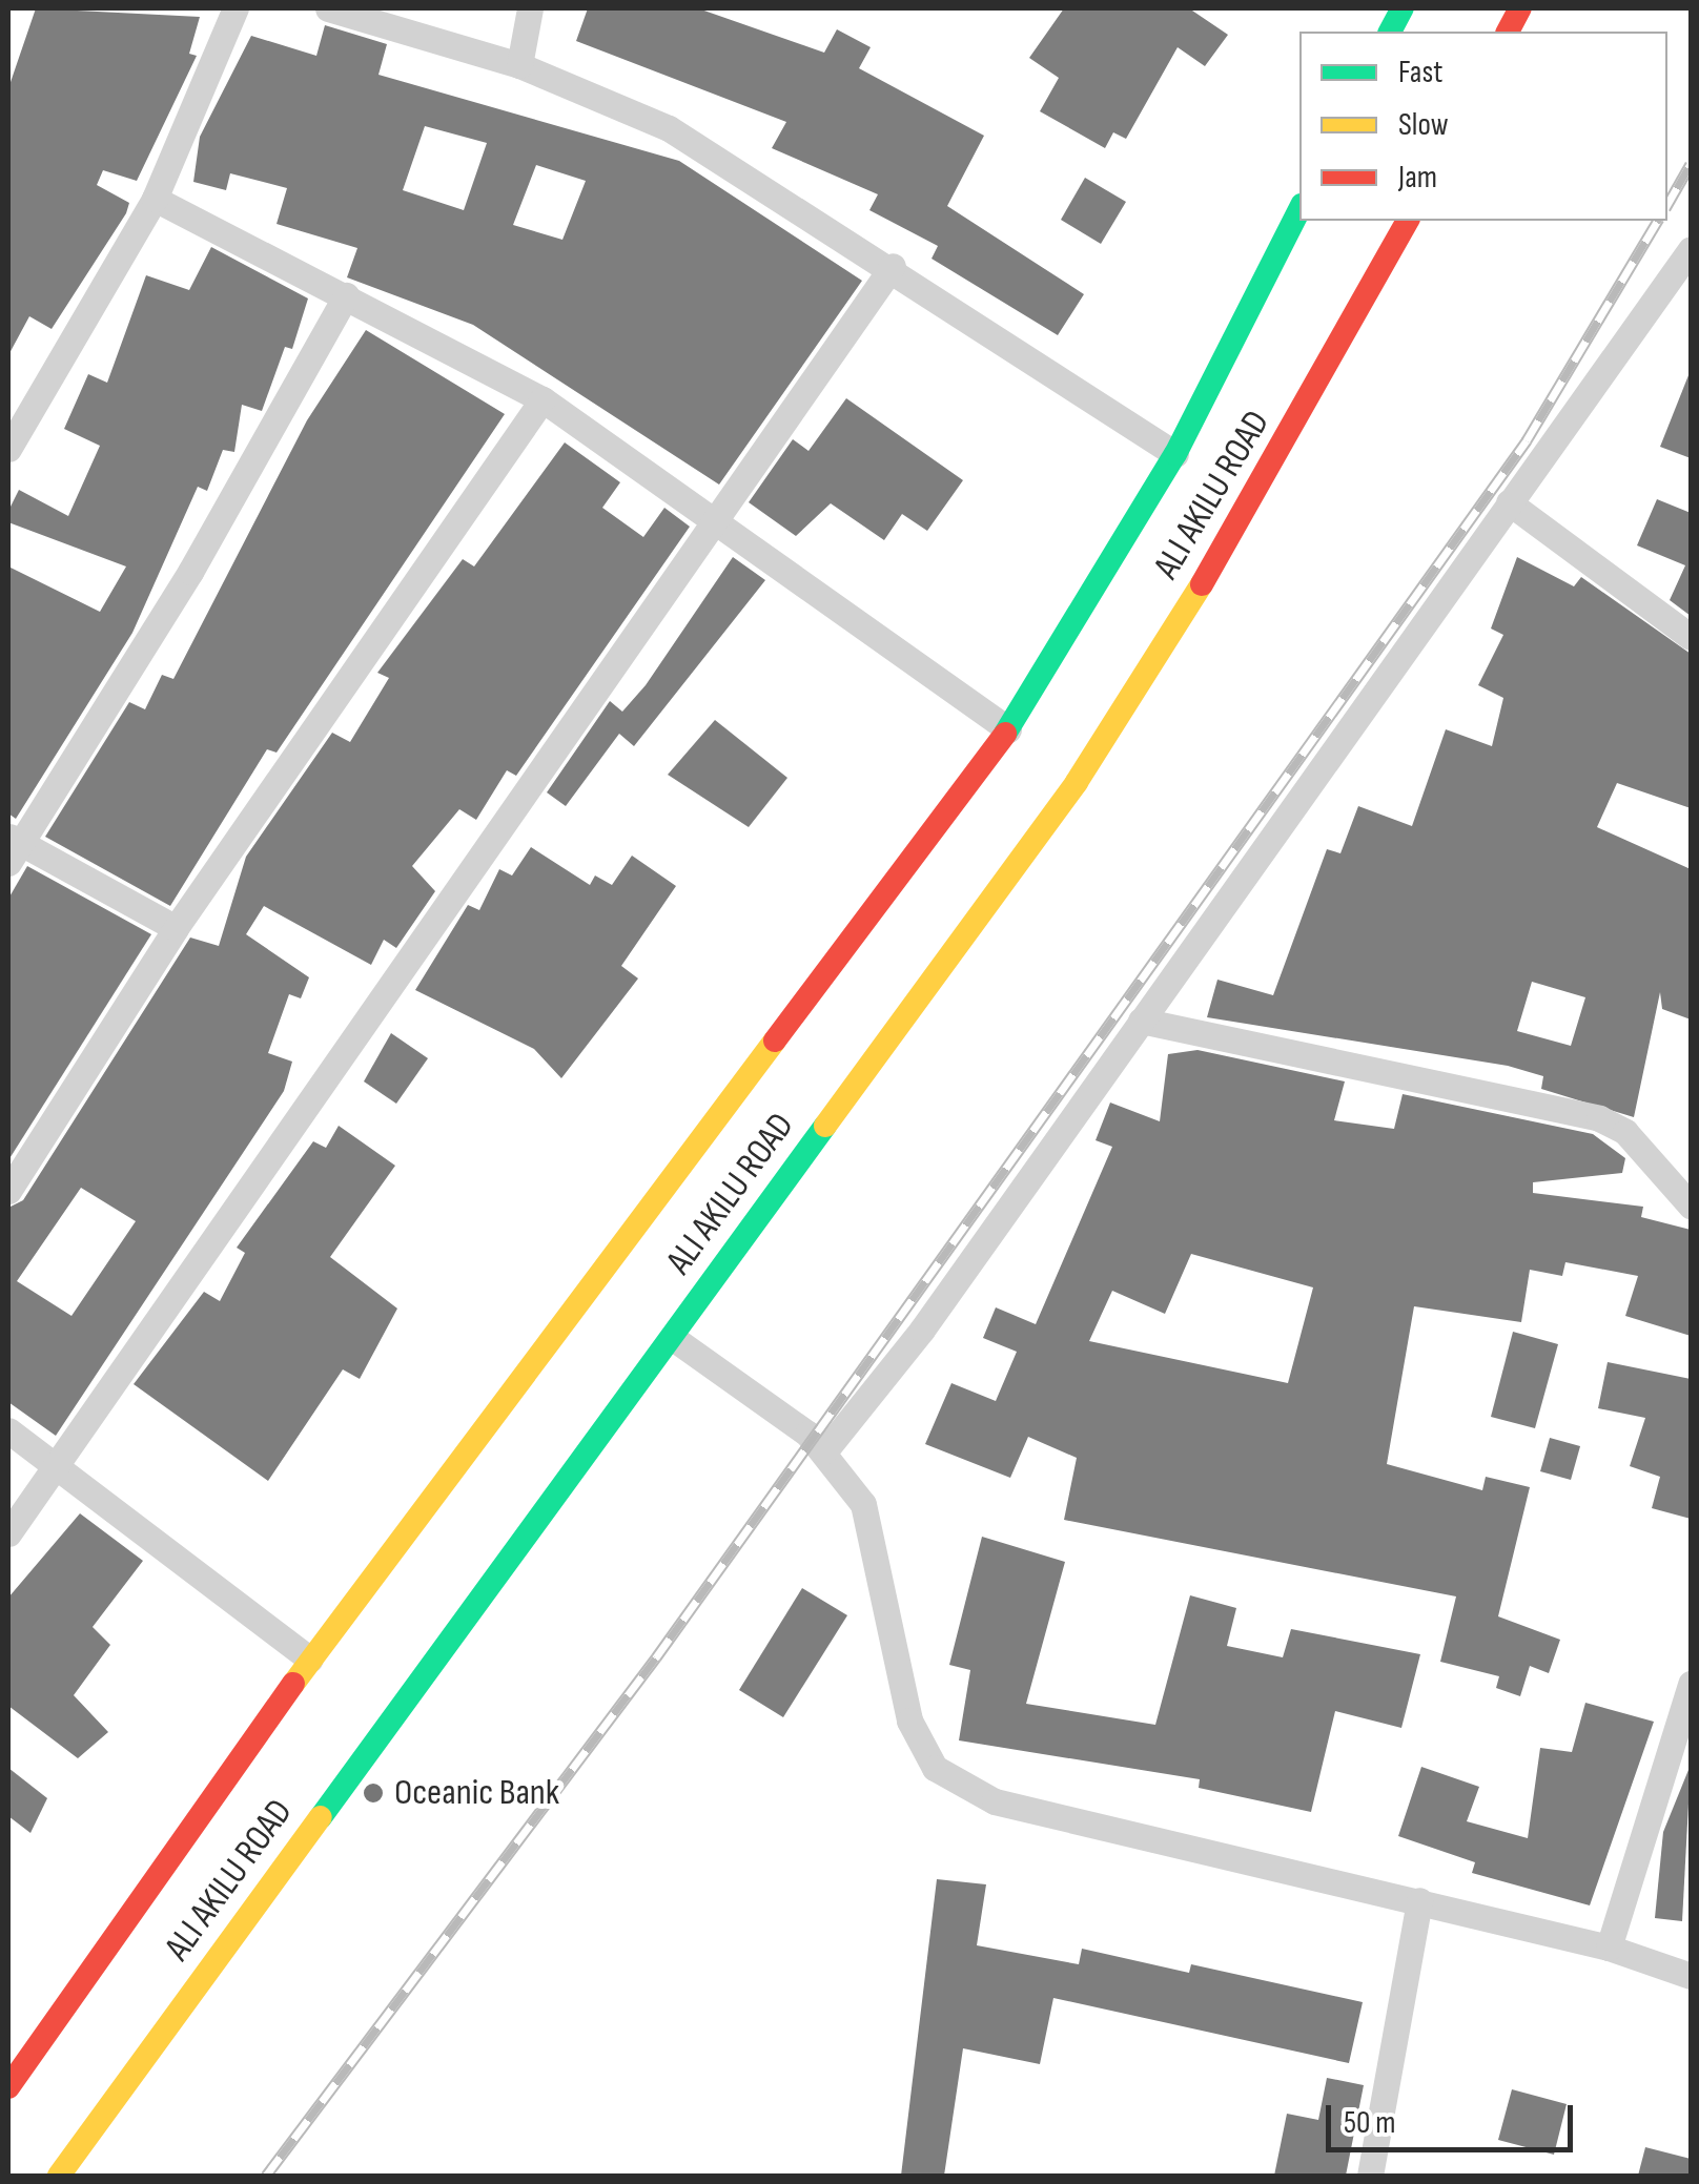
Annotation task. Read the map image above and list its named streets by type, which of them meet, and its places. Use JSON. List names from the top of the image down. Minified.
{"streets":{"main road":["ALI AKILU ROAD"]},"places":["Oceanic Bank"],"legend":["Fast","Slow","Jam"],"scale_bar":"50 m"}
